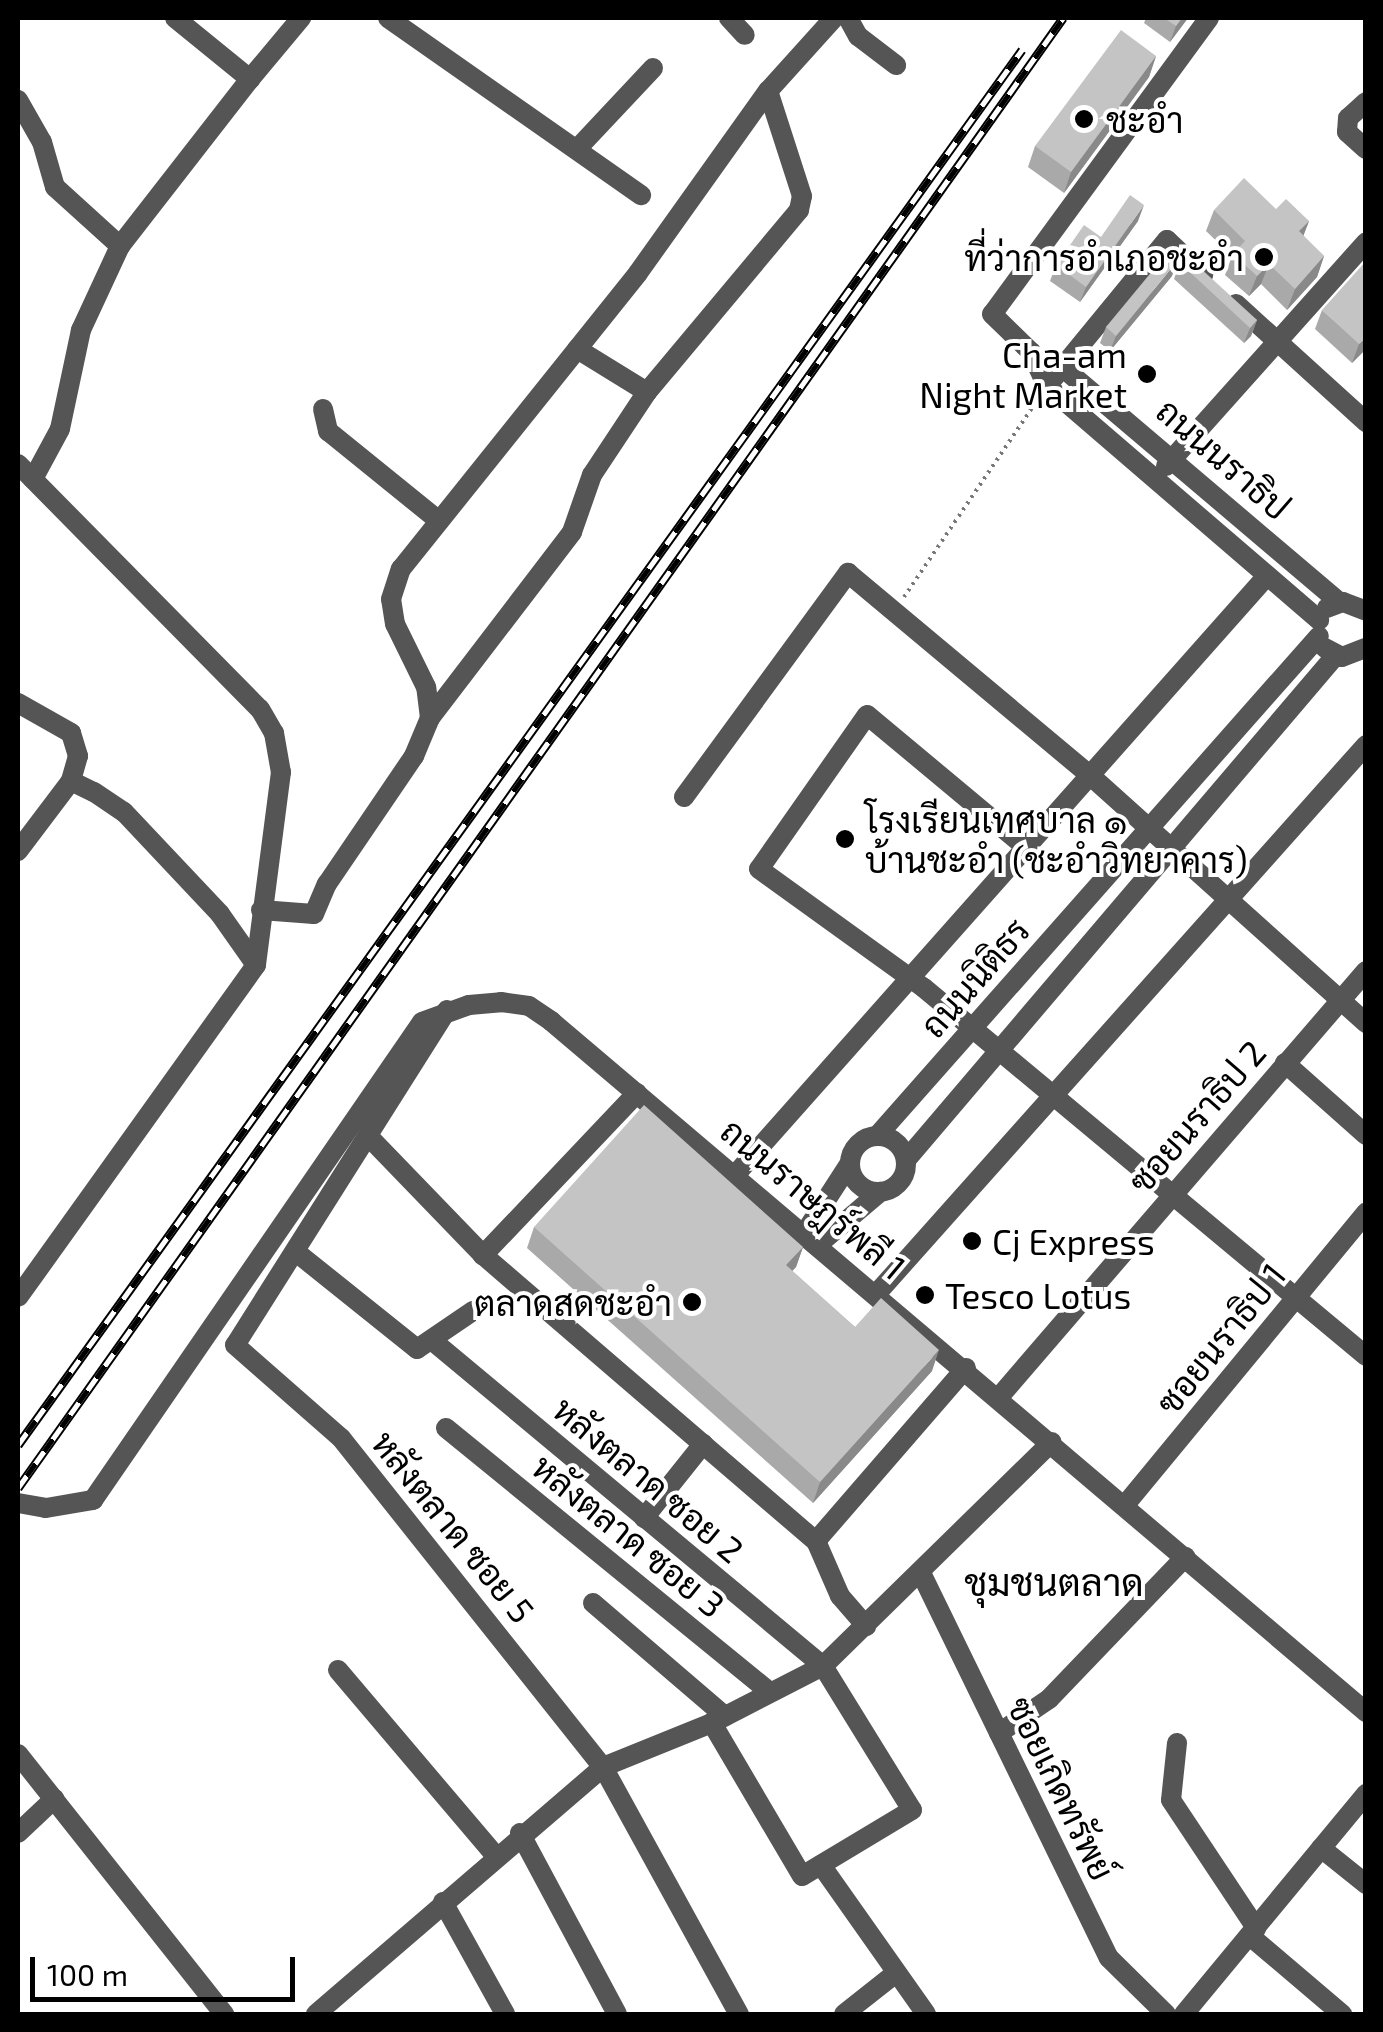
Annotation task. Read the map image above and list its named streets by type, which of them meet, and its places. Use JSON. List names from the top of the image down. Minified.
{"streets":{"street":["ถนนนราธิป","ถนนนิติธร","ซอยนราธิป 2","ถนนราษฎร์พลี 1","ซอยนราธิป 1","หลังตลาด ซอย 2","หลังตลาด ซอย 5","หลังตลาด ซอย 3","ซอยเกิดทรัพย์"]},"crossings":[["ถนนนราธิป","ถนนนิติธร"],["ซอยนราธิป 2","ถนนราษฎร์พลี 1"],["ถนนราษฎร์พลี 1","ซอยนราธิป 1"]],"districts":["ชุมชนตลาด"],"places":["ชะอำ","ที่ว่าการอำเภอชะอำ","Cha-am Night Market","โรงเรียนเทศบาล ๑ บ้านชะอำ (ชะอำวิทยาคาร)","Cj Express","Tesco Lotus","ตลาดสดชะอำ"],"scale_bar":"100 m"}
